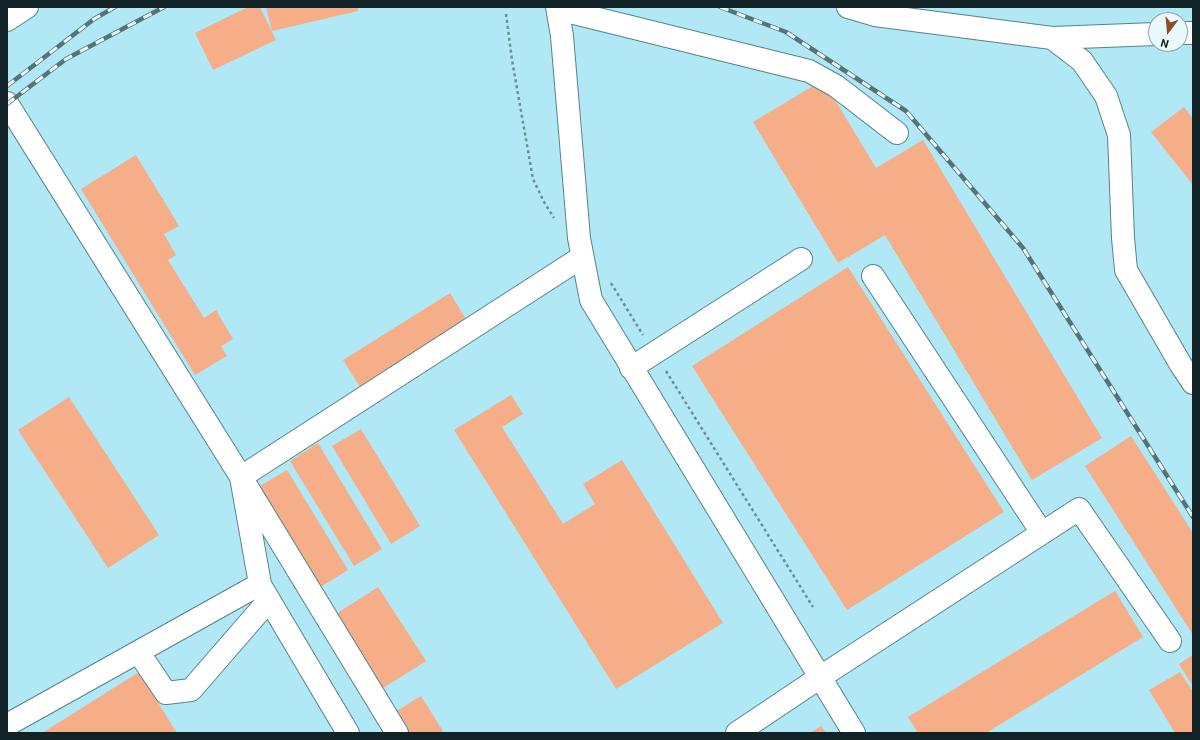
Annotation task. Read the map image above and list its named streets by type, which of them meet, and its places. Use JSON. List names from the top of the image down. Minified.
{"north":"bottom"}
